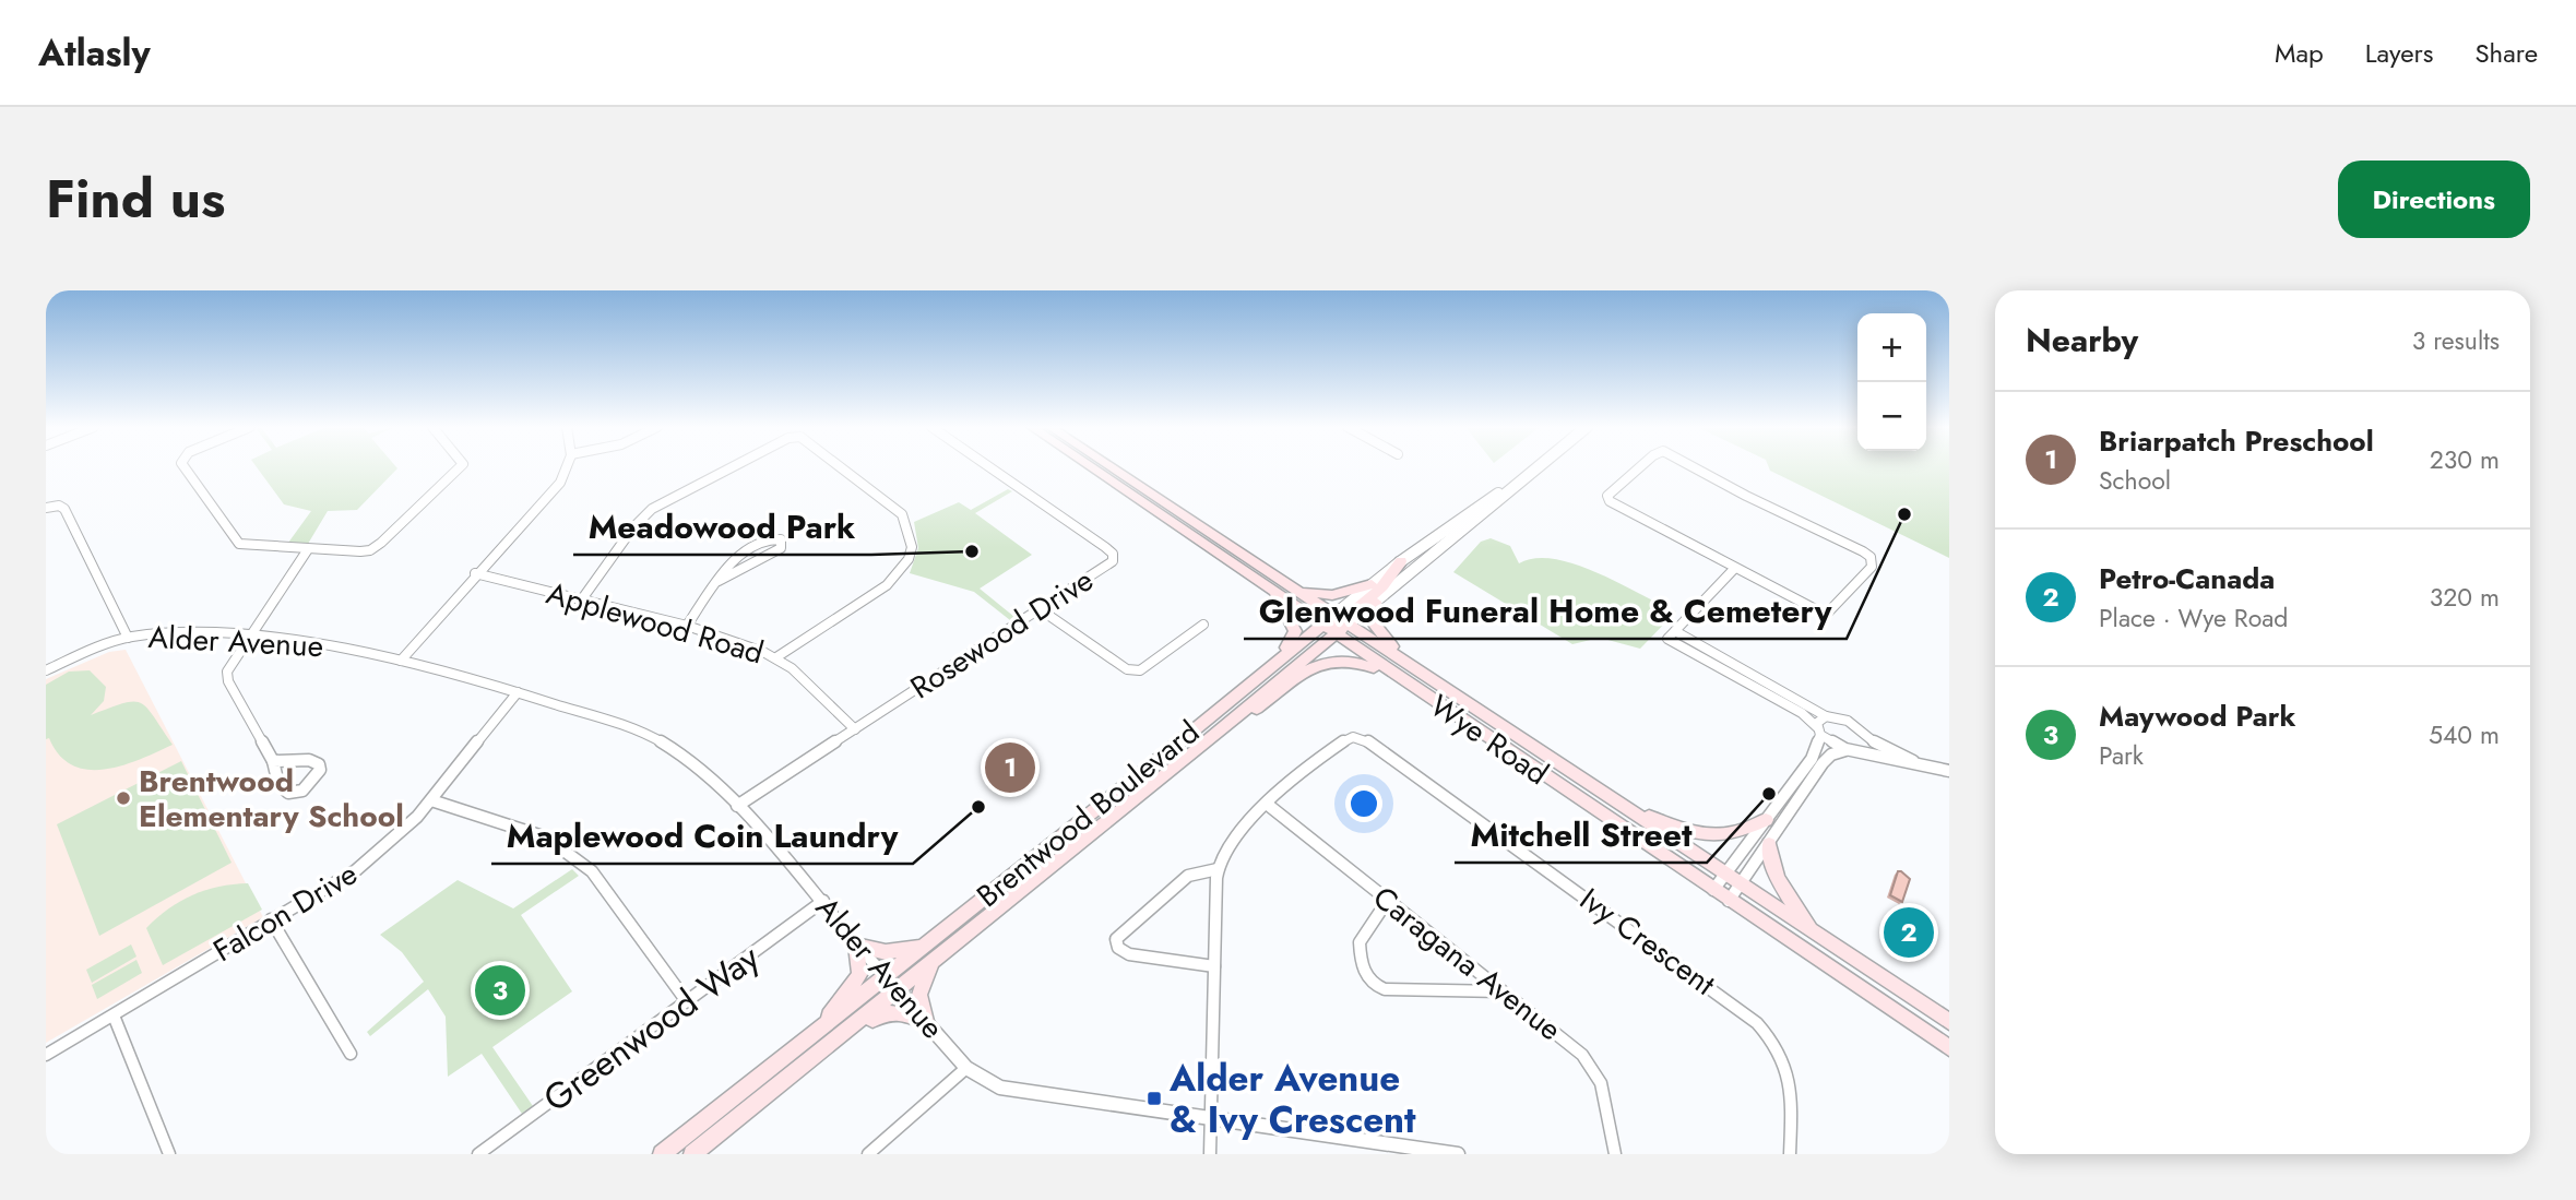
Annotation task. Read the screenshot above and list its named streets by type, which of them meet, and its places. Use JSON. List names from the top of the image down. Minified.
{"streets":{"main road":["Wye Road","Brentwood Boulevard"],"street":["Applewood Road","Rosewood Drive","Alder Avenue","Falcon Drive","Ivy Crescent","Caragana Avenue","Greenwood Way"]},"crossings":[["Applewood Road","Rosewood Drive"],["Rosewood Drive","Alder Avenue"],["Alder Avenue","Brentwood Boulevard"],["Alder Avenue","Falcon Drive"],["Alder Avenue","Ivy Crescent"],["Alder Avenue","Greenwood Way"],["Wye Road","Brentwood Boulevard"],["Ivy Crescent","Caragana Avenue"]],"places":{"other":["Glenwood Funeral Home & Cemetery","Meadowood Park","Mitchell Street","Brentwood Elementary School","Maplewood Coin Laundry"],"transit":["Alder Avenue & Ivy Crescent"]},"page":{"header":"Atlasly","nav":["Map","Layers","Share"],"title":"Find us","buttons":"Directions","heading":["Nearby","3 results"],"map_buttons":["+","−"],"list":[{"mark":"1","name":"Briarpatch Preschool","note":"School","value":"230 m"},{"mark":"2","name":"Petro-Canada","note":"Place · Wye Road","value":"320 m"},{"mark":"3","name":"Maywood Park","note":"Park","value":"540 m"}],"pins":["1","2","3"]}}
